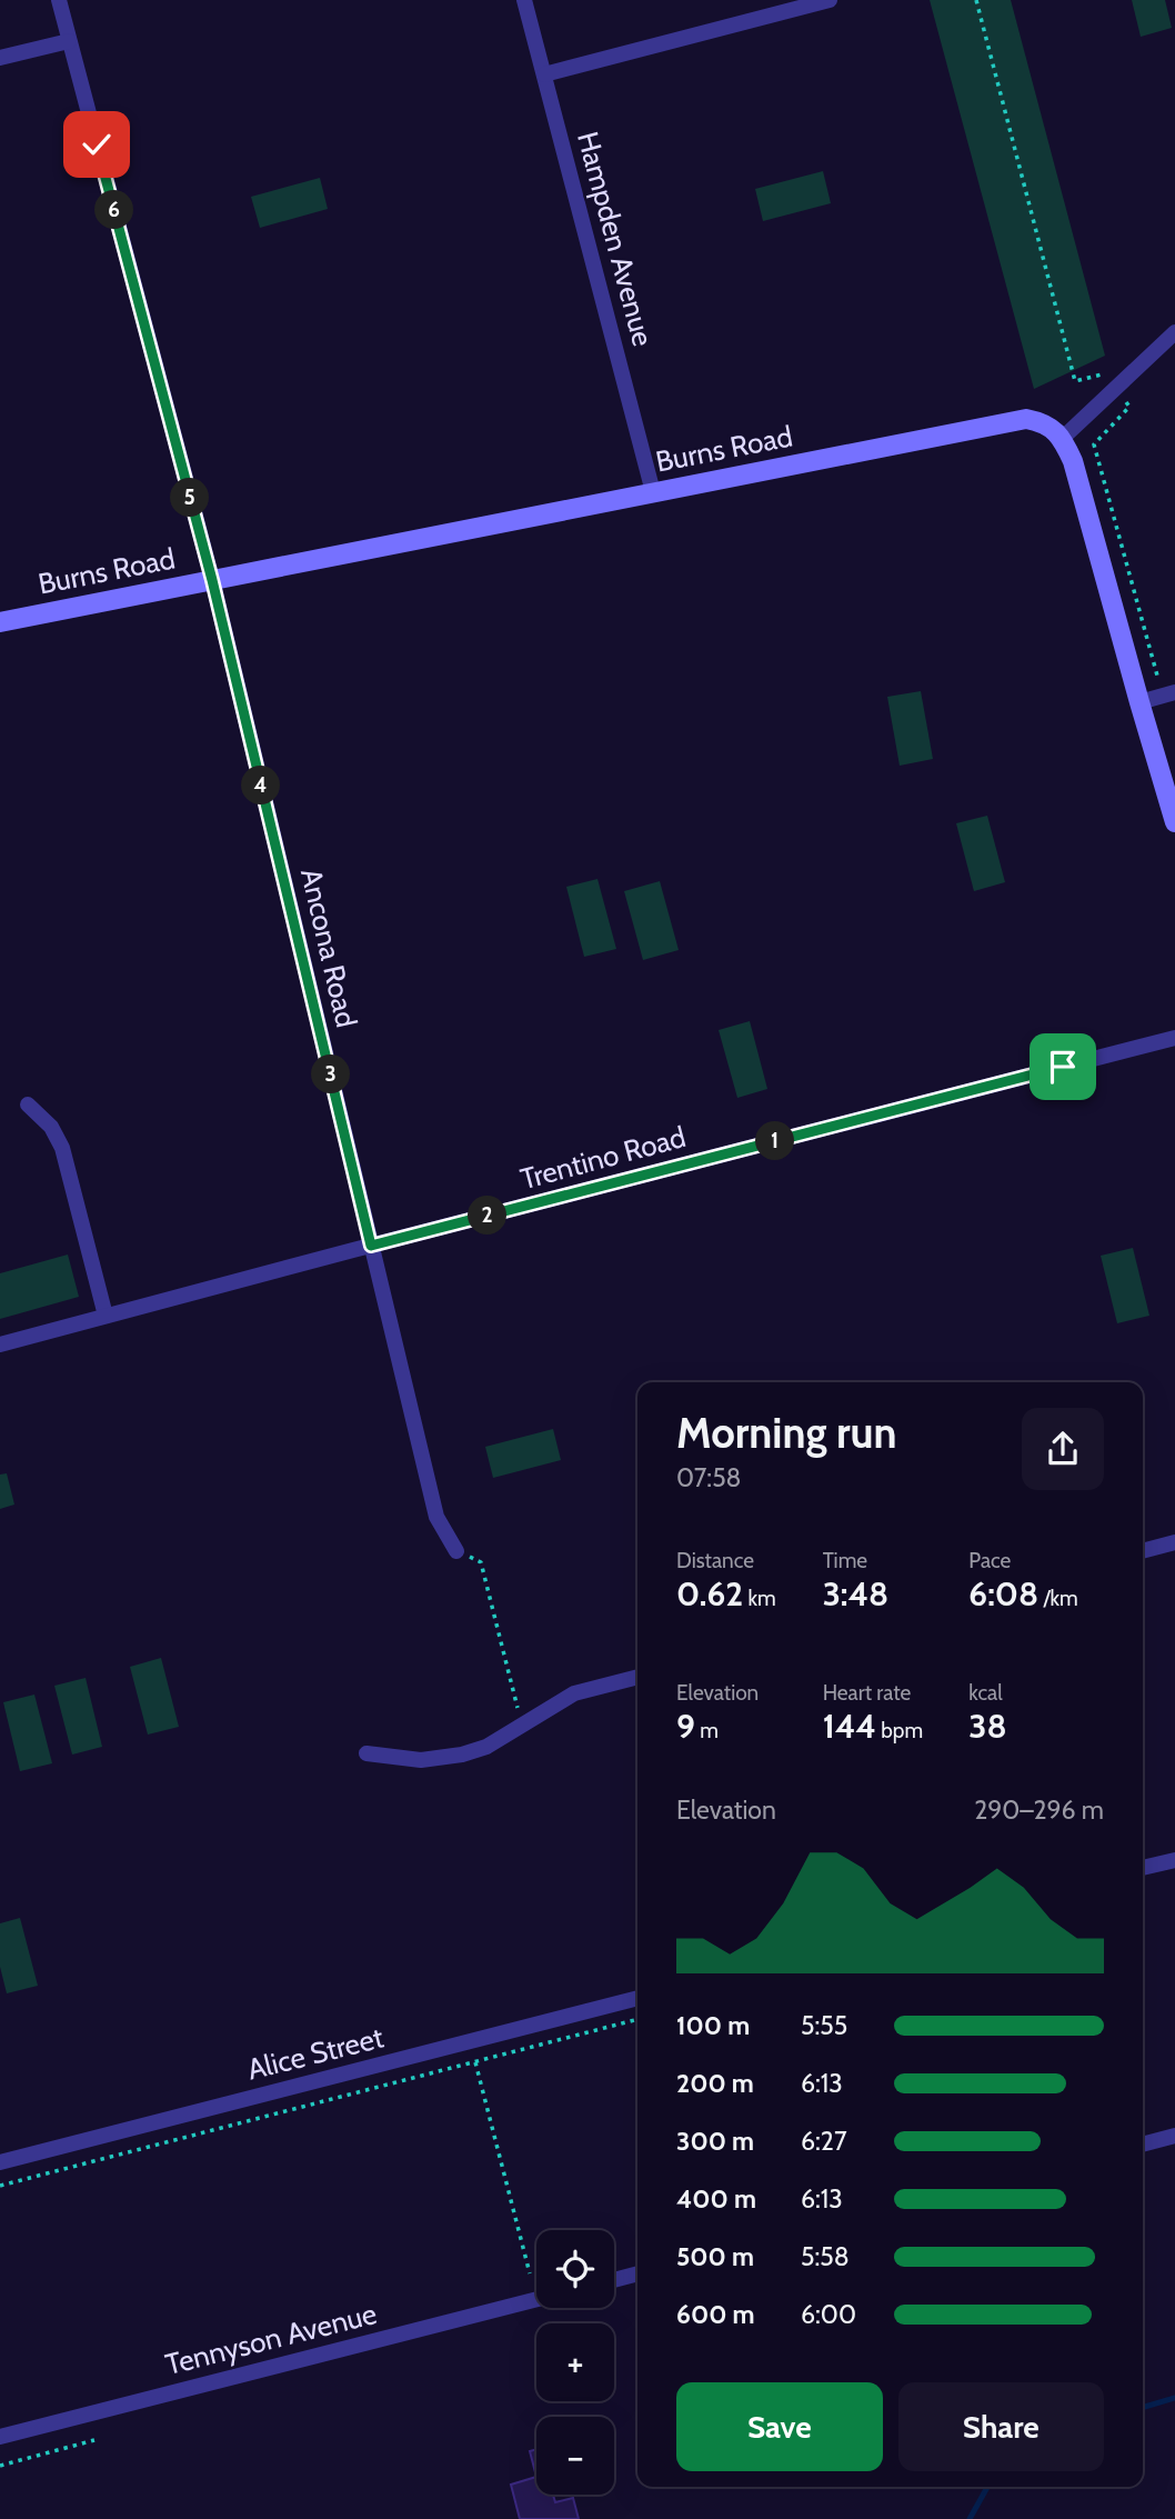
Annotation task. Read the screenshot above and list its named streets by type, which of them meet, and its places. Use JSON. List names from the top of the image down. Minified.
{"streets":{"main road":["Burns Road"],"street":["Hampden Avenue","Ancona Road","Trentino Road","Alice Street","Tennyson Avenue"]},"crossings":[["Hampden Avenue","Burns Road"],["Burns Road","Ancona Road"],["Ancona Road","Trentino Road"]],"page":{"pins":["6","5","4","3","1","2"],"heading":["Morning run","07:58"],"stats":[["Distance","0.62 km"],["Time","3:48"],["Pace","6:08 /km"],["Elevation","9 m"],["Heart rate","144 bpm"],["kcal","38"]],"chart":["Elevation","290–296 m"],"list":[{"name":"100 m","note":"5:55"},{"name":"200 m","note":"6:13"},{"name":"300 m","note":"6:27"},{"name":"400 m","note":"6:13"},{"name":"500 m","note":"5:58"},{"name":"600 m","note":"6:00"}],"map_buttons":["+","−"],"buttons":["Save","Share"]}}
